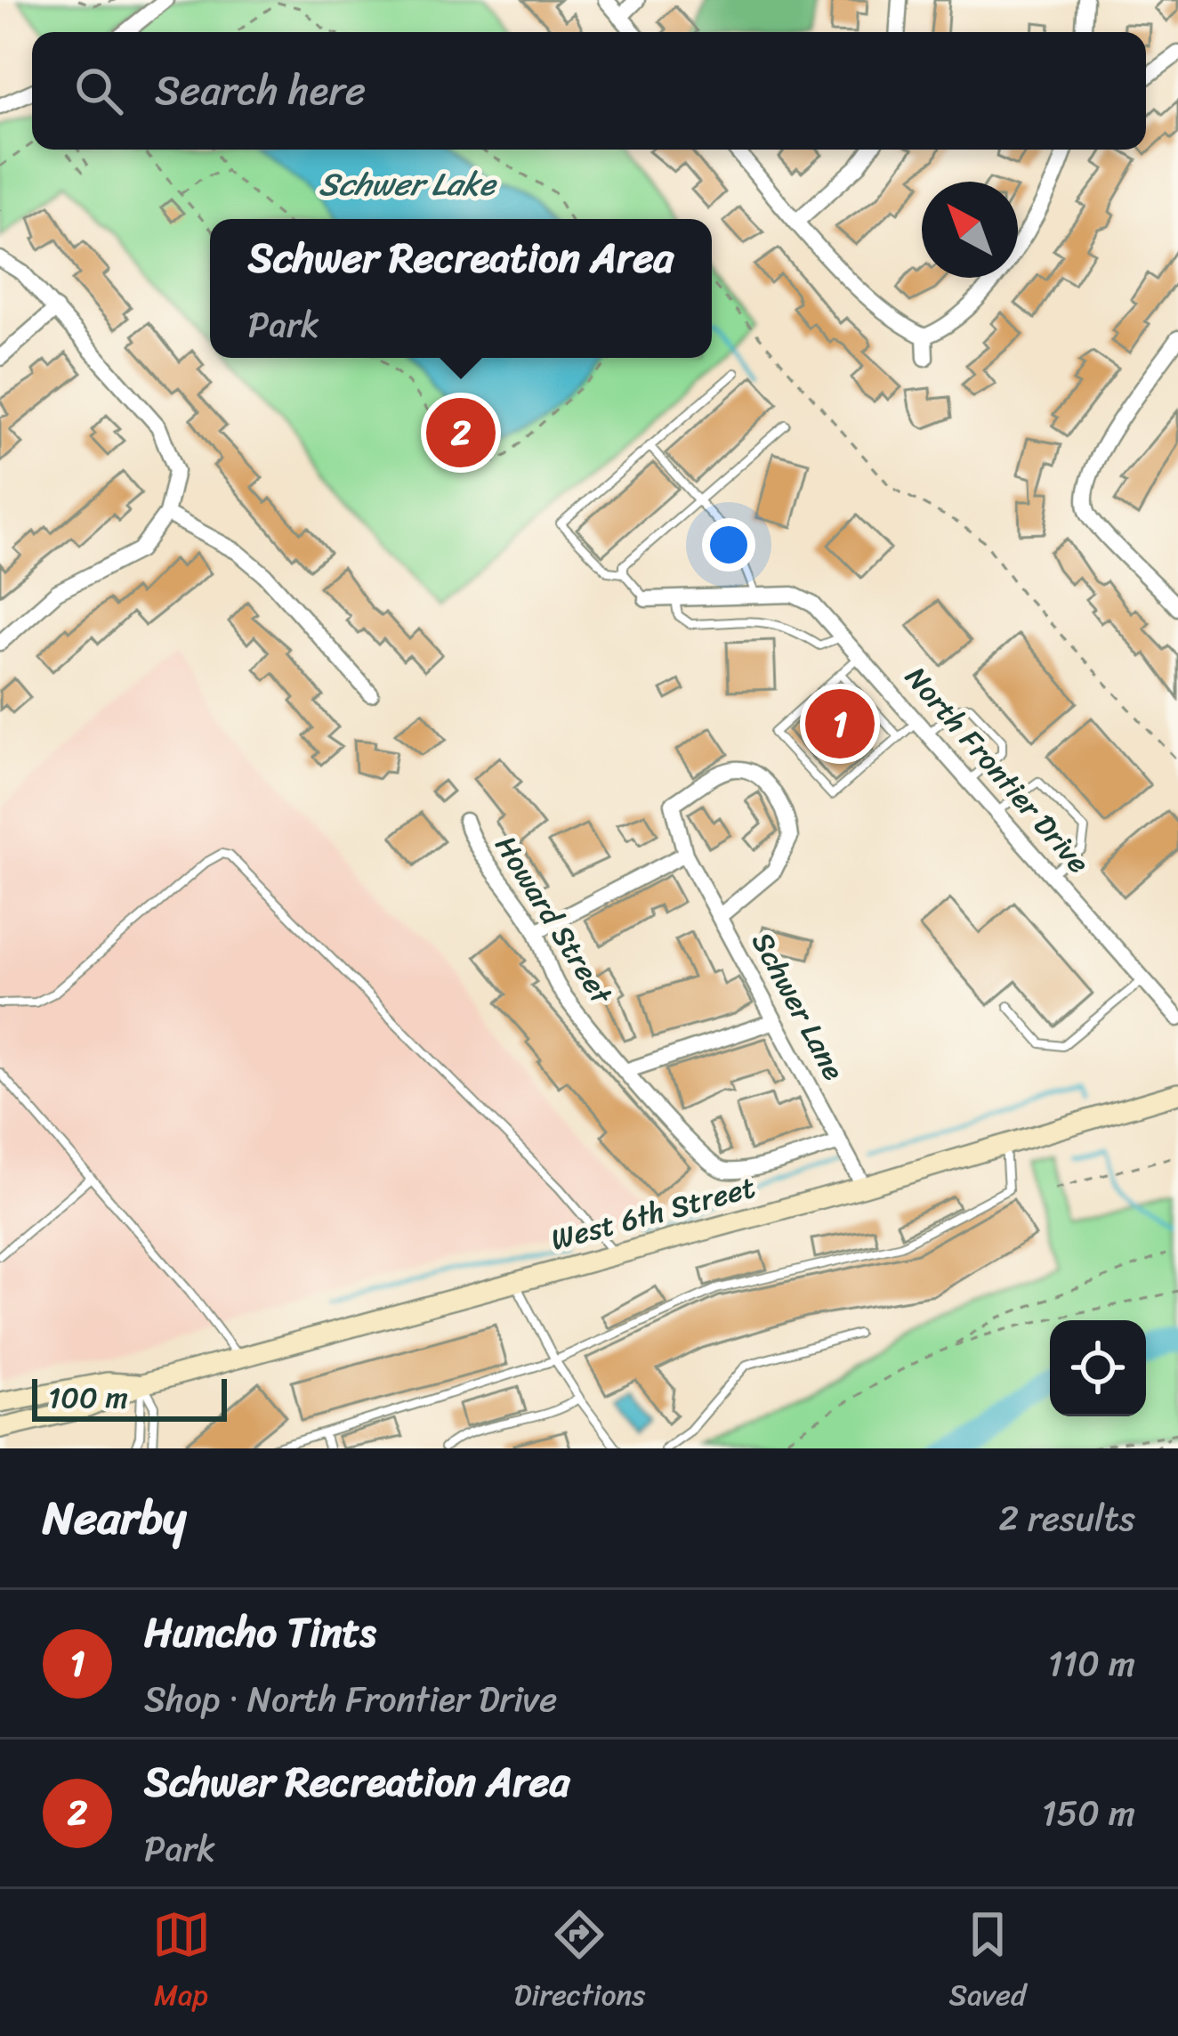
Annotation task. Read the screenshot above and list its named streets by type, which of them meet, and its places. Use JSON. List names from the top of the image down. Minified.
{"streets":{"main road":["West 6th Street"],"street":["North Frontier Drive","Howard Street","Schwer Lane"]},"crossings":[["Howard Street","Schwer Lane"],["Schwer Lane","West 6th Street"]],"water":["Schwer Lake"],"scale_bar":"100 m","north":"top left","page":{"search":"Search here","popup":["Schwer Recreation Area","Park"],"pins":["2","1"],"scale":"100 m","heading":["Nearby","2 results"],"list":[{"mark":"1","name":"Huncho Tints","note":"Shop · North Frontier Drive","value":"110 m"},{"mark":"2","name":"Schwer Recreation Area","note":"Park","value":"150 m"}],"nav":["Map","Directions","Saved"]}}
